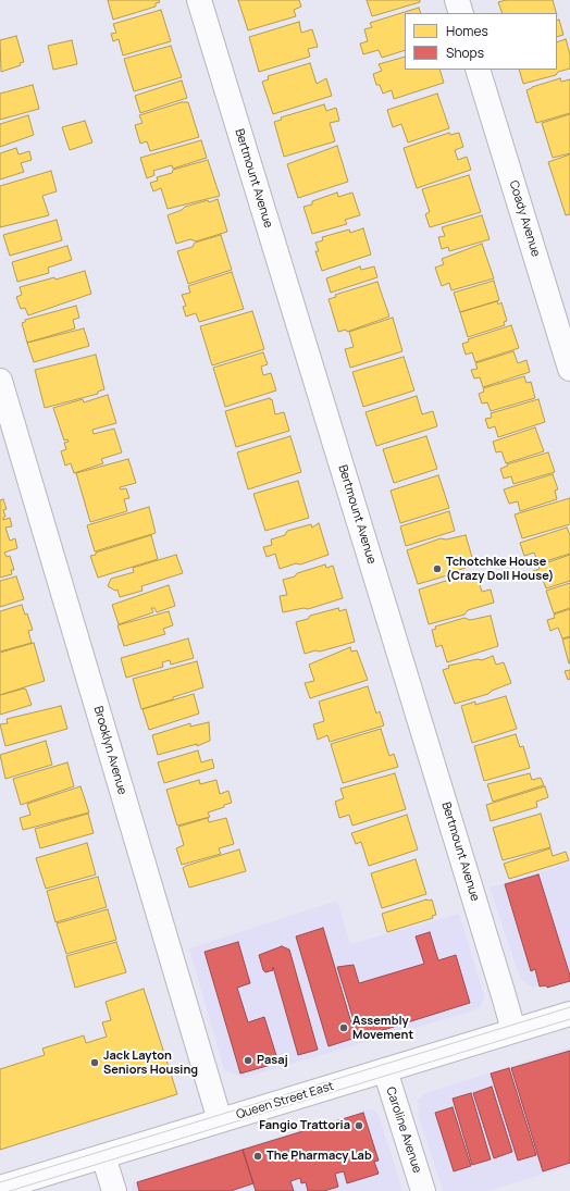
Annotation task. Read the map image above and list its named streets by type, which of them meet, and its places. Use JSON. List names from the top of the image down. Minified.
{"streets":{"street":["Bertmount Avenue","Coady Avenue","Brooklyn Avenue","Queen Street East","Caroline Avenue"]},"crossings":[["Bertmount Avenue","Queen Street East"],["Brooklyn Avenue","Queen Street East"],["Queen Street East","Caroline Avenue"]],"places":["Tchotchke House (Crazy Doll House)","Assembly Movement","Pasaj","Jack Layton Seniors Housing","Fangio Trattoria","The Pharmacy Lab"],"legend":["Homes","Shops"]}
